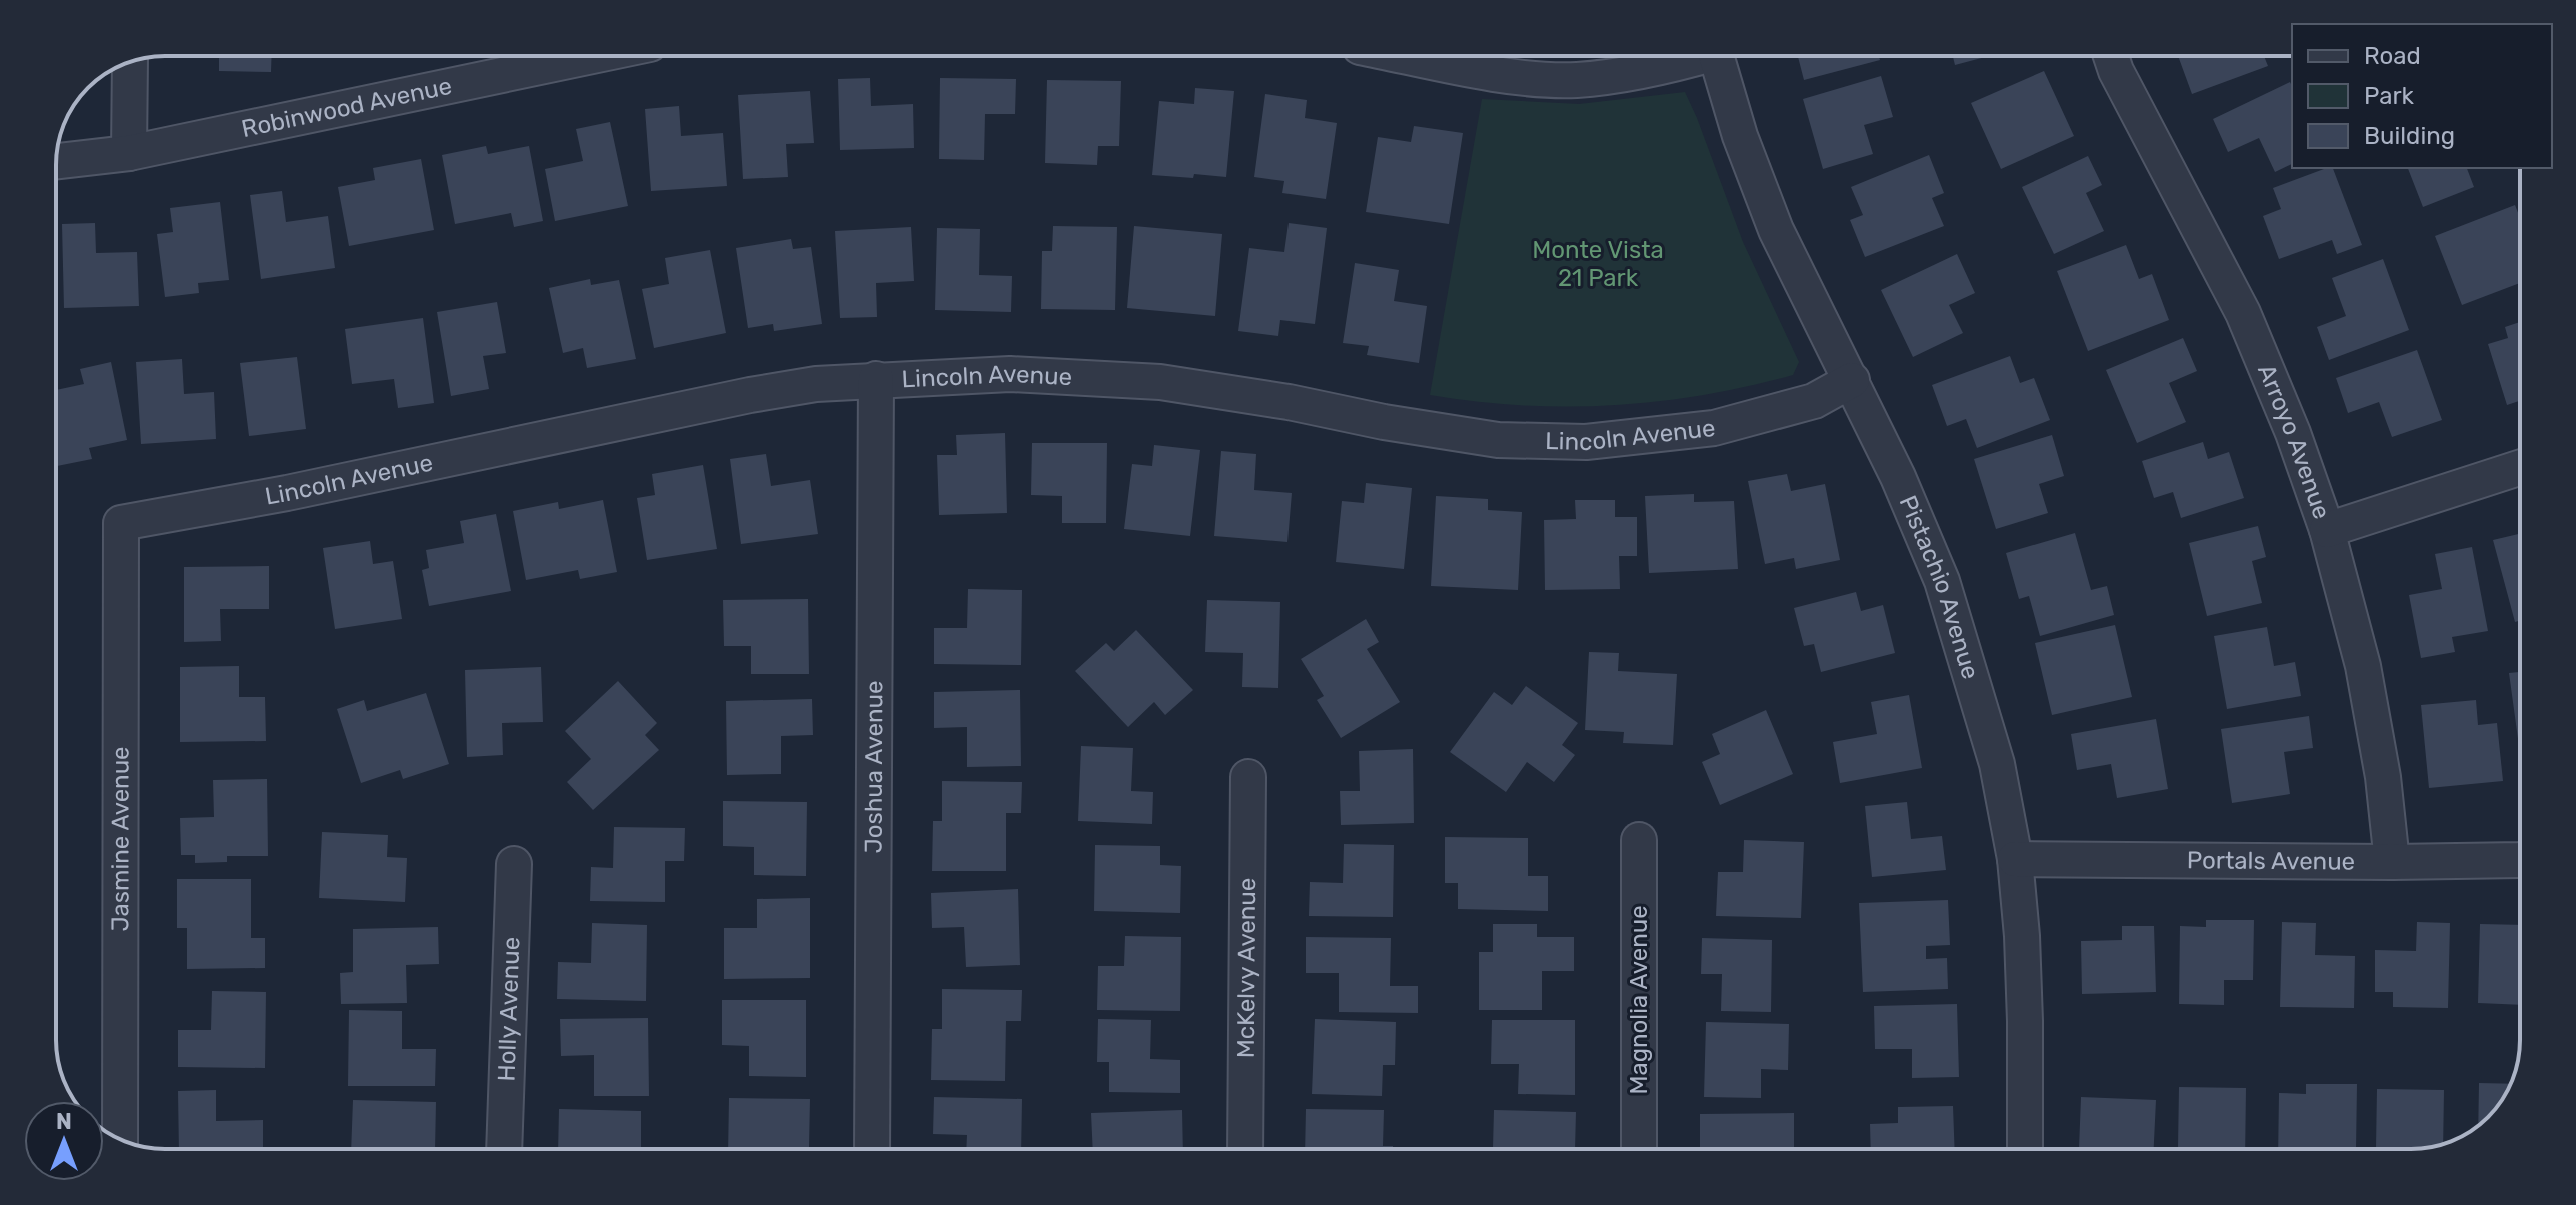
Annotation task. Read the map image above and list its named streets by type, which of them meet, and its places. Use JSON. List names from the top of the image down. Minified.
{"streets":{"street":["Robinwood Avenue","Lincoln Avenue","Arroyo Avenue","Pistachio Avenue","Joshua Avenue","Jasmine Avenue","Portals Avenue","McKelvy Avenue","Magnolia Avenue","Holly Avenue"]},"crossings":[["Lincoln Avenue","Pistachio Avenue"],["Lincoln Avenue","Joshua Avenue"],["Lincoln Avenue","Jasmine Avenue"],["Arroyo Avenue","Portals Avenue"],["Pistachio Avenue","Portals Avenue"]],"parks":["Monte Vista 21 Park"],"legend":["Road","Park","Building"],"north":"top"}
